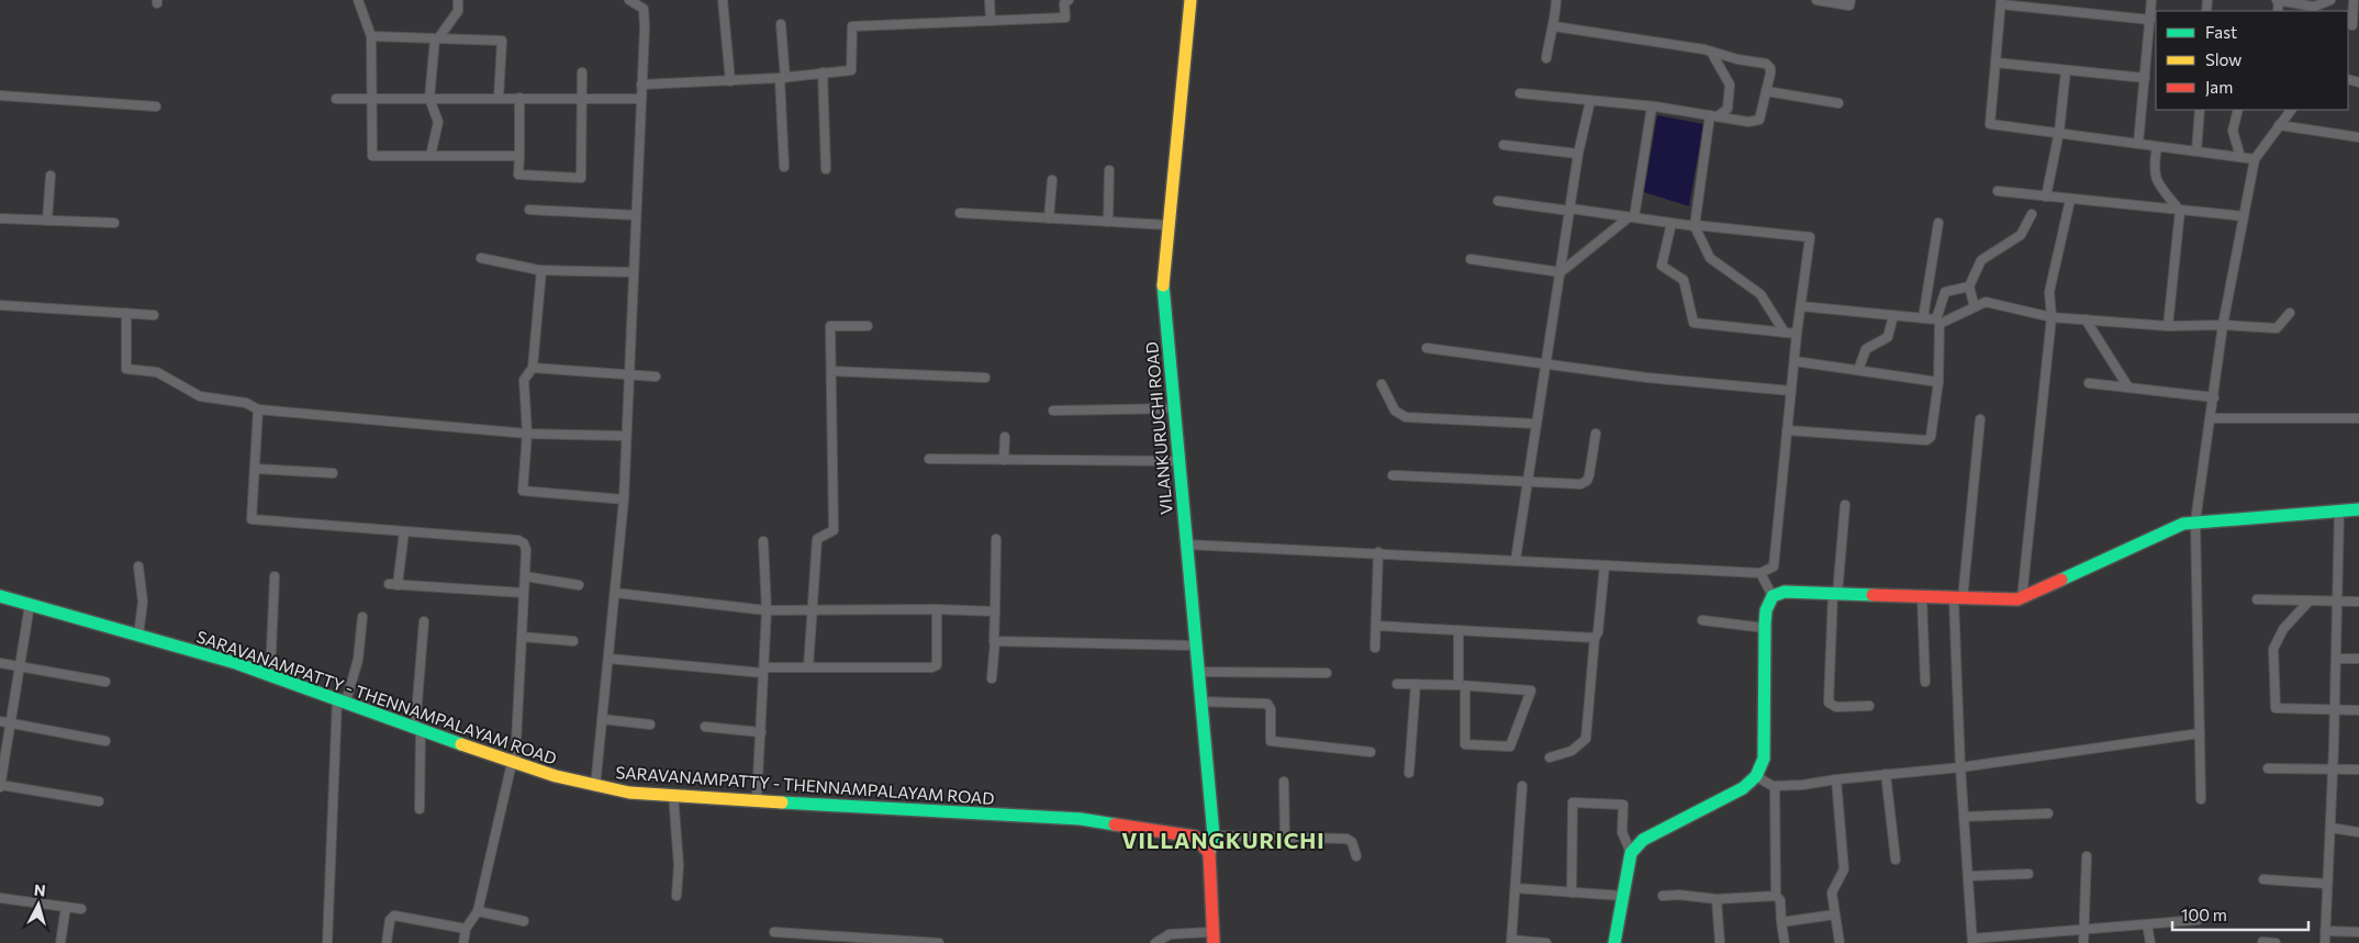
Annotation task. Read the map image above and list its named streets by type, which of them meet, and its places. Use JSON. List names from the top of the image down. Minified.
{"streets":{"main road":["VILANKURUCHI ROAD","SARAVANAMPATTY - THENNAMPALAYAM ROAD"]},"crossings":[["VILANKURUCHI ROAD","SARAVANAMPATTY - THENNAMPALAYAM ROAD"]],"districts":["VILLANGKURICHI"],"legend":["Fast","Slow","Jam"],"scale_bar":"100 m","north":"top"}
